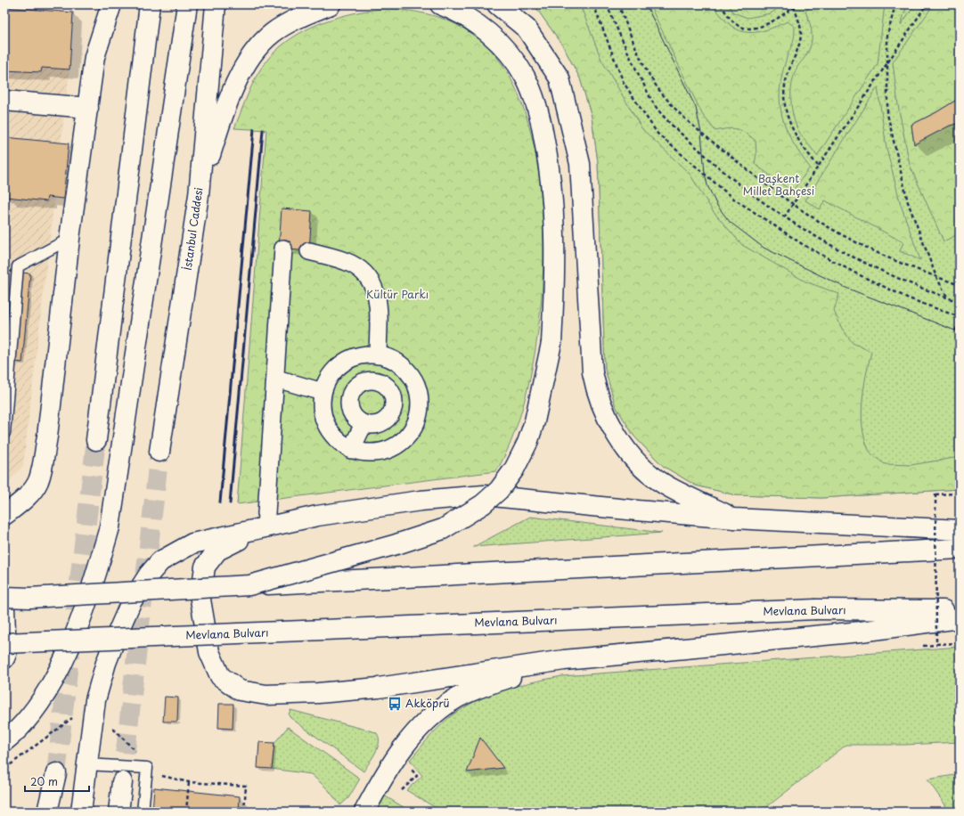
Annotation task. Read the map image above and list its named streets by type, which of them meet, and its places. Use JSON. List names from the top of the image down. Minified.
{"streets":{"main road":["İstanbul Caddesi","Mevlana Bulvarı"]},"parks":["Başkent Millet Bahçesi","Kültür Parkı"],"places":{"bus stop":["Akköprü"]},"scale_bar":"20 m"}
